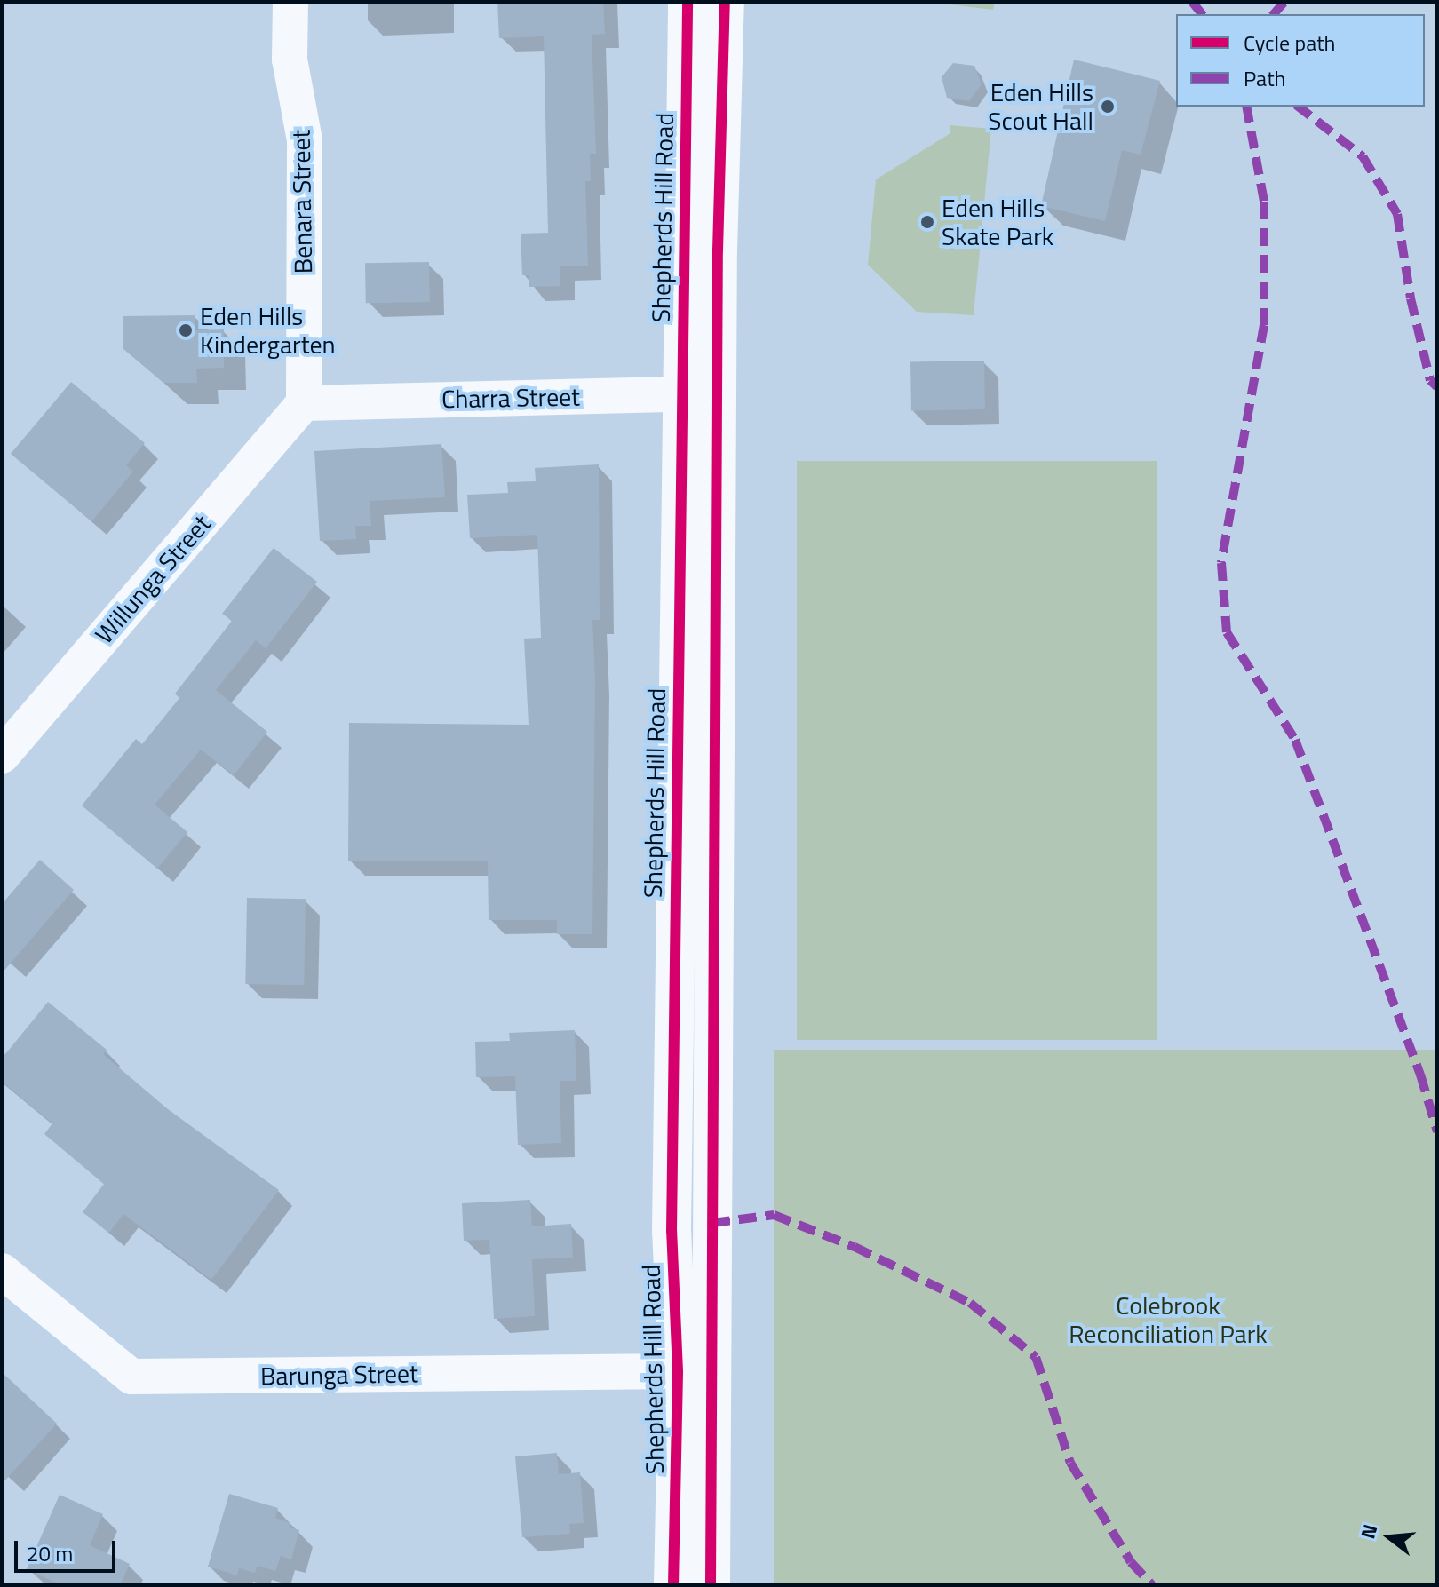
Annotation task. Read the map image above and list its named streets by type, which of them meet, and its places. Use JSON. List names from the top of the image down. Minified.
{"streets":{"main road":["Shepherds Hill Road"],"street":["Benara Street","Charra Street","Willunga Street","Barunga Street"]},"crossings":[["Benara Street","Charra Street"],["Benara Street","Willunga Street"],["Shepherds Hill Road","Charra Street"],["Shepherds Hill Road","Barunga Street"],["Charra Street","Willunga Street"]],"parks":["Colebrook Reconciliation Park"],"places":["Eden Hills Scout Hall","Eden Hills Skate Park","Eden Hills Kindergarten"],"legend":["Cycle path","Path"],"scale_bar":"20 m","north":"left"}
